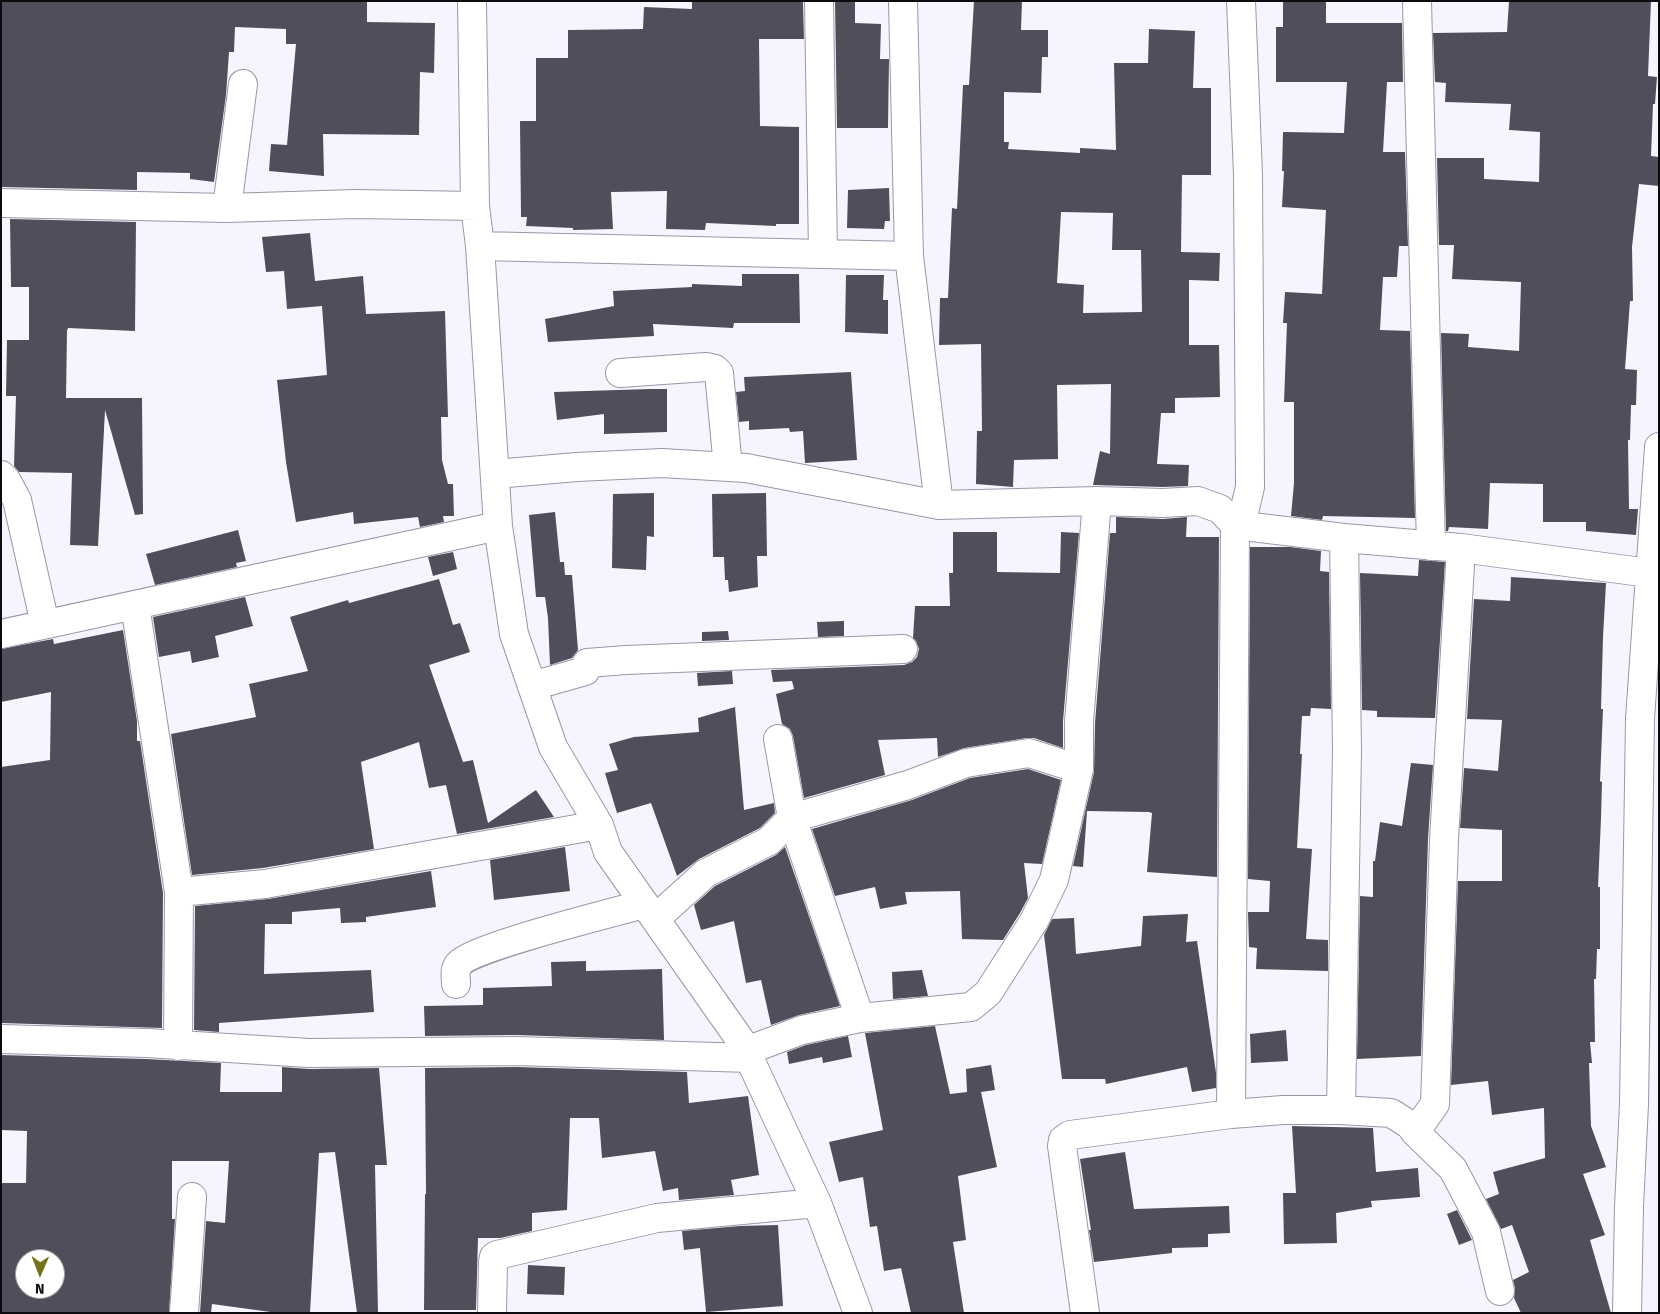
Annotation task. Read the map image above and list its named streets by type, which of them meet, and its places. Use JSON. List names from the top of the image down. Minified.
{"north":"bottom"}
